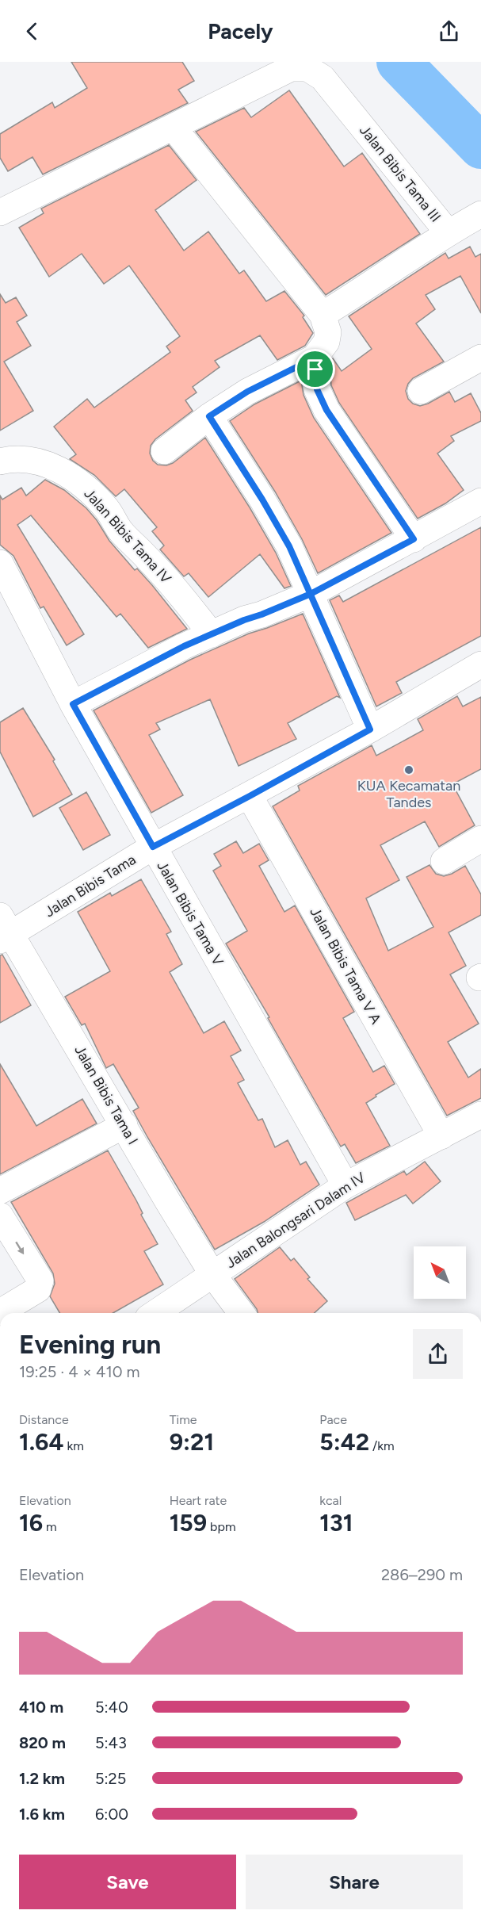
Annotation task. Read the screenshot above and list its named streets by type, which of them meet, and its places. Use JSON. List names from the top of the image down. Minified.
{"streets":{"street":["Jalan Bibis Tama III","Jalan Bibis Tama IV","Jalan Bibis Tama","Jalan Bibis Tama V","Jalan Bibis Tama V A","Jalan Bibis Tama I","Jalan Balongsari Dalam IV"]},"crossings":[["Jalan Bibis Tama","Jalan Bibis Tama V"],["Jalan Bibis Tama","Jalan Bibis Tama V A"],["Jalan Bibis Tama","Jalan Bibis Tama I"],["Jalan Bibis Tama V","Jalan Balongsari Dalam IV"],["Jalan Bibis Tama V A","Jalan Balongsari Dalam IV"],["Jalan Bibis Tama I","Jalan Balongsari Dalam IV"]],"places":["KUA Kecamatan Tandes"],"north":"top left","page":{"header":"Pacely","heading":["Evening run","19:25 · 4 × 410 m"],"stats":[["Distance","1.64 km"],["Time","9:21"],["Pace","5:42 /km"],["Elevation","16 m"],["Heart rate","159 bpm"],["kcal","131"]],"chart":["Elevation","286–290 m"],"list":[{"name":"410 m","note":"5:40"},{"name":"820 m","note":"5:43"},{"name":"1.2 km","note":"5:25"},{"name":"1.6 km","note":"6:00"}],"buttons":["Save","Share"]}}
